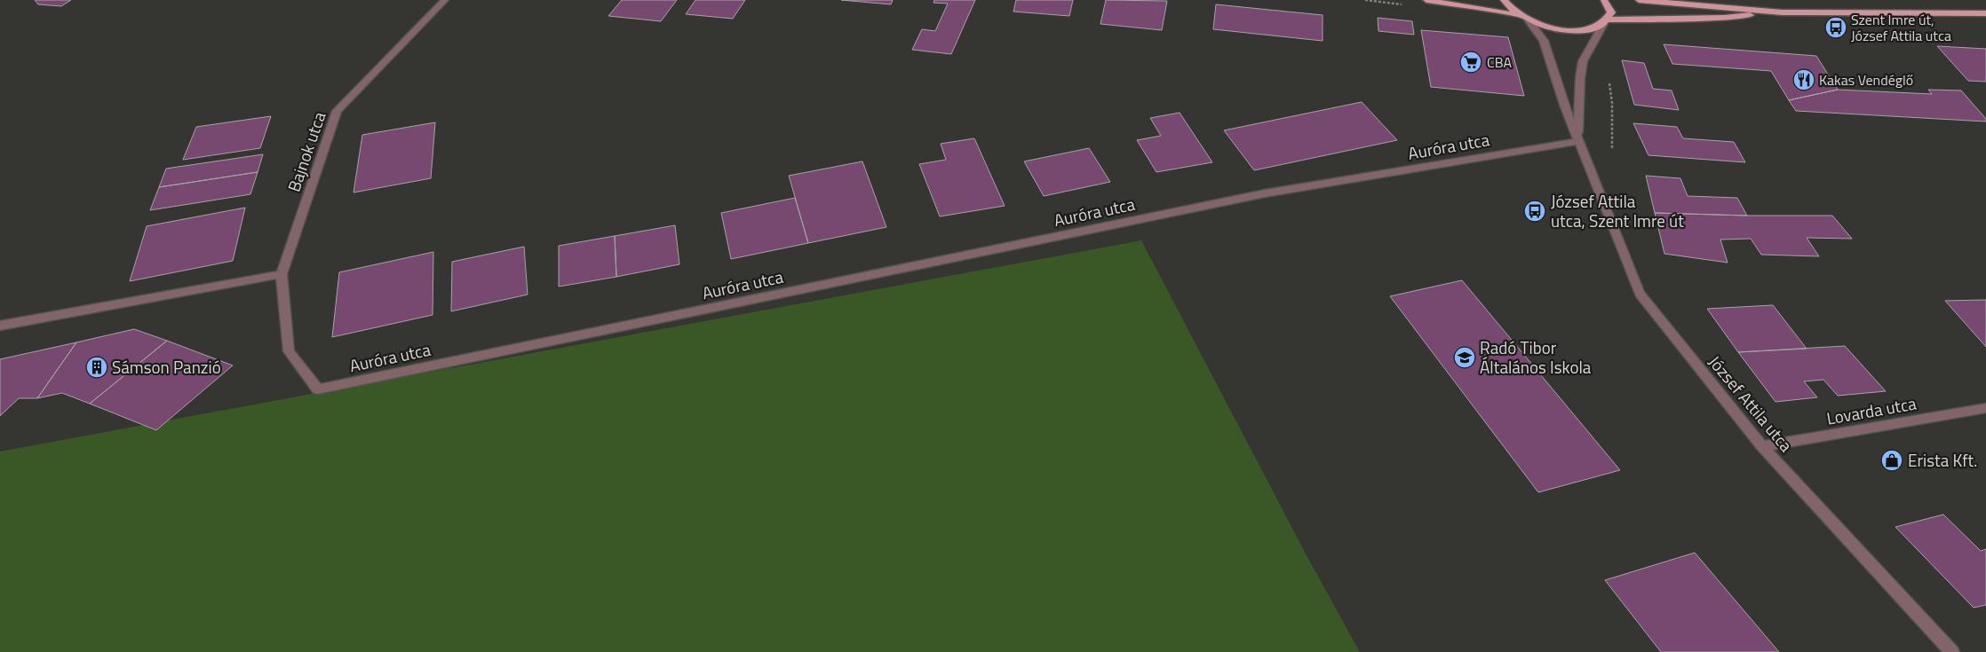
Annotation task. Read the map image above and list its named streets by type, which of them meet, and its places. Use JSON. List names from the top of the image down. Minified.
{"streets":{"street":["Auróra utca","Bajnok utca","József Attila utca","Lovarda utca"]},"crossings":[["Auróra utca","Bajnok utca"],["Auróra utca","József Attila utca"],["József Attila utca","Lovarda utca"]],"places":{"bus stop":["Szent Imre út, József Attila utca","József Attila utca, Szent Imre út"],"supermarket":["CBA"],"restaurant":["Kakas Vendéglő"],"school or university":["Radó Tibor Általános Iskola"],"building":["Sámson Panzió"],"shop":["Erista Kft."]}}
